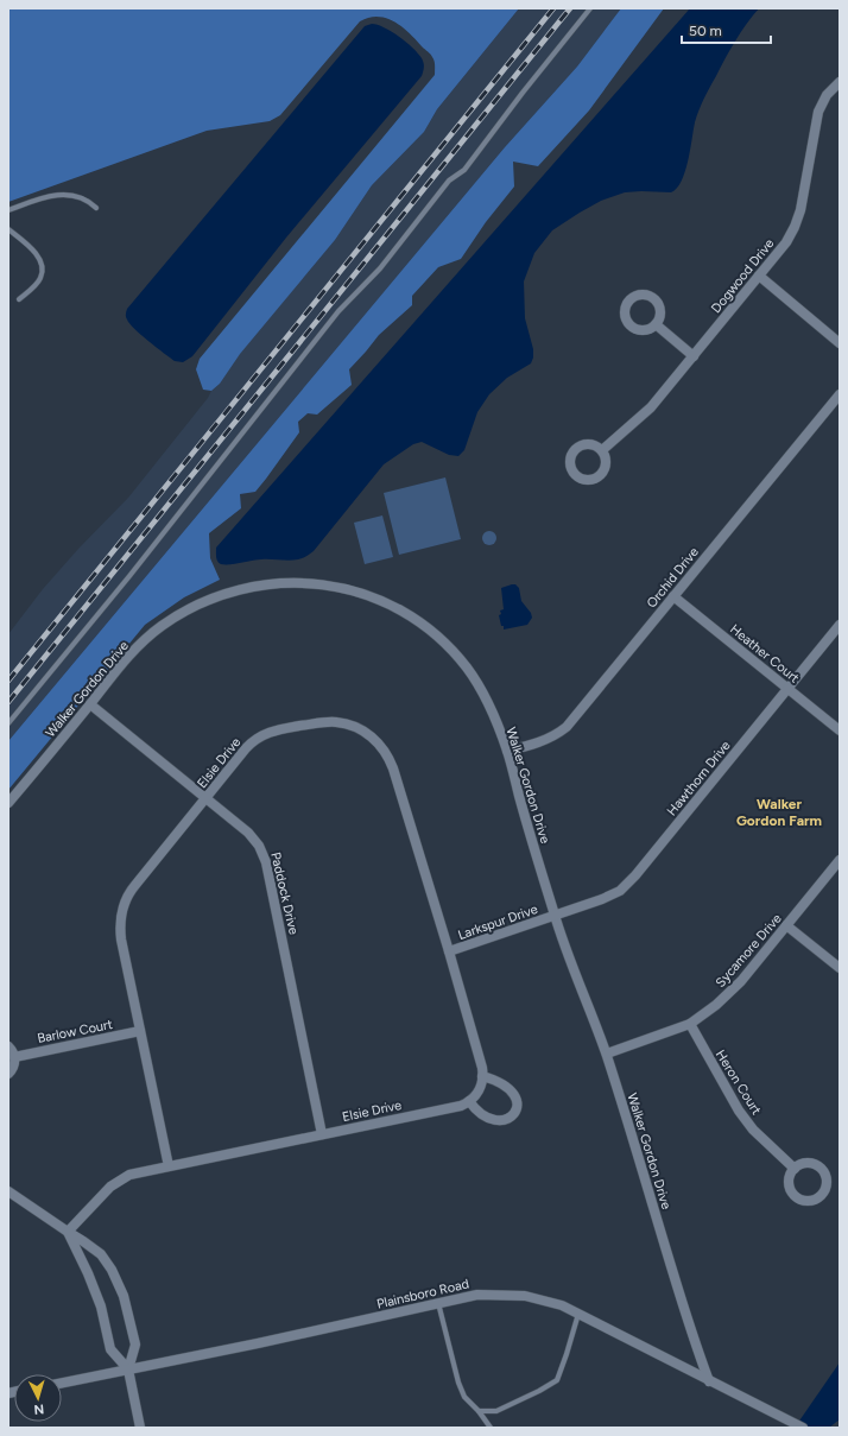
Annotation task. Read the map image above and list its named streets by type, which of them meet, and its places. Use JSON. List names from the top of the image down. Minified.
{"streets":{"street":["Dogwood Drive","Orchid Drive","Heather Court","Walker Gordon Drive","Elsie Drive","Hawthorn Drive","Paddock Drive","Larkspur Drive","Sycamore Drive","Barlow Court","Heron Court","Plainsboro Road"]},"crossings":[["Orchid Drive","Heather Court"],["Orchid Drive","Walker Gordon Drive"],["Heather Court","Hawthorn Drive"],["Walker Gordon Drive","Hawthorn Drive"],["Walker Gordon Drive","Paddock Drive"],["Walker Gordon Drive","Larkspur Drive"],["Walker Gordon Drive","Sycamore Drive"],["Walker Gordon Drive","Plainsboro Road"],["Elsie Drive","Paddock Drive"],["Elsie Drive","Larkspur Drive"],["Elsie Drive","Barlow Court"],["Hawthorn Drive","Larkspur Drive"],["Sycamore Drive","Heron Court"]],"districts":["Walker Gordon Farm"],"scale_bar":"50 m","north":"bottom"}
